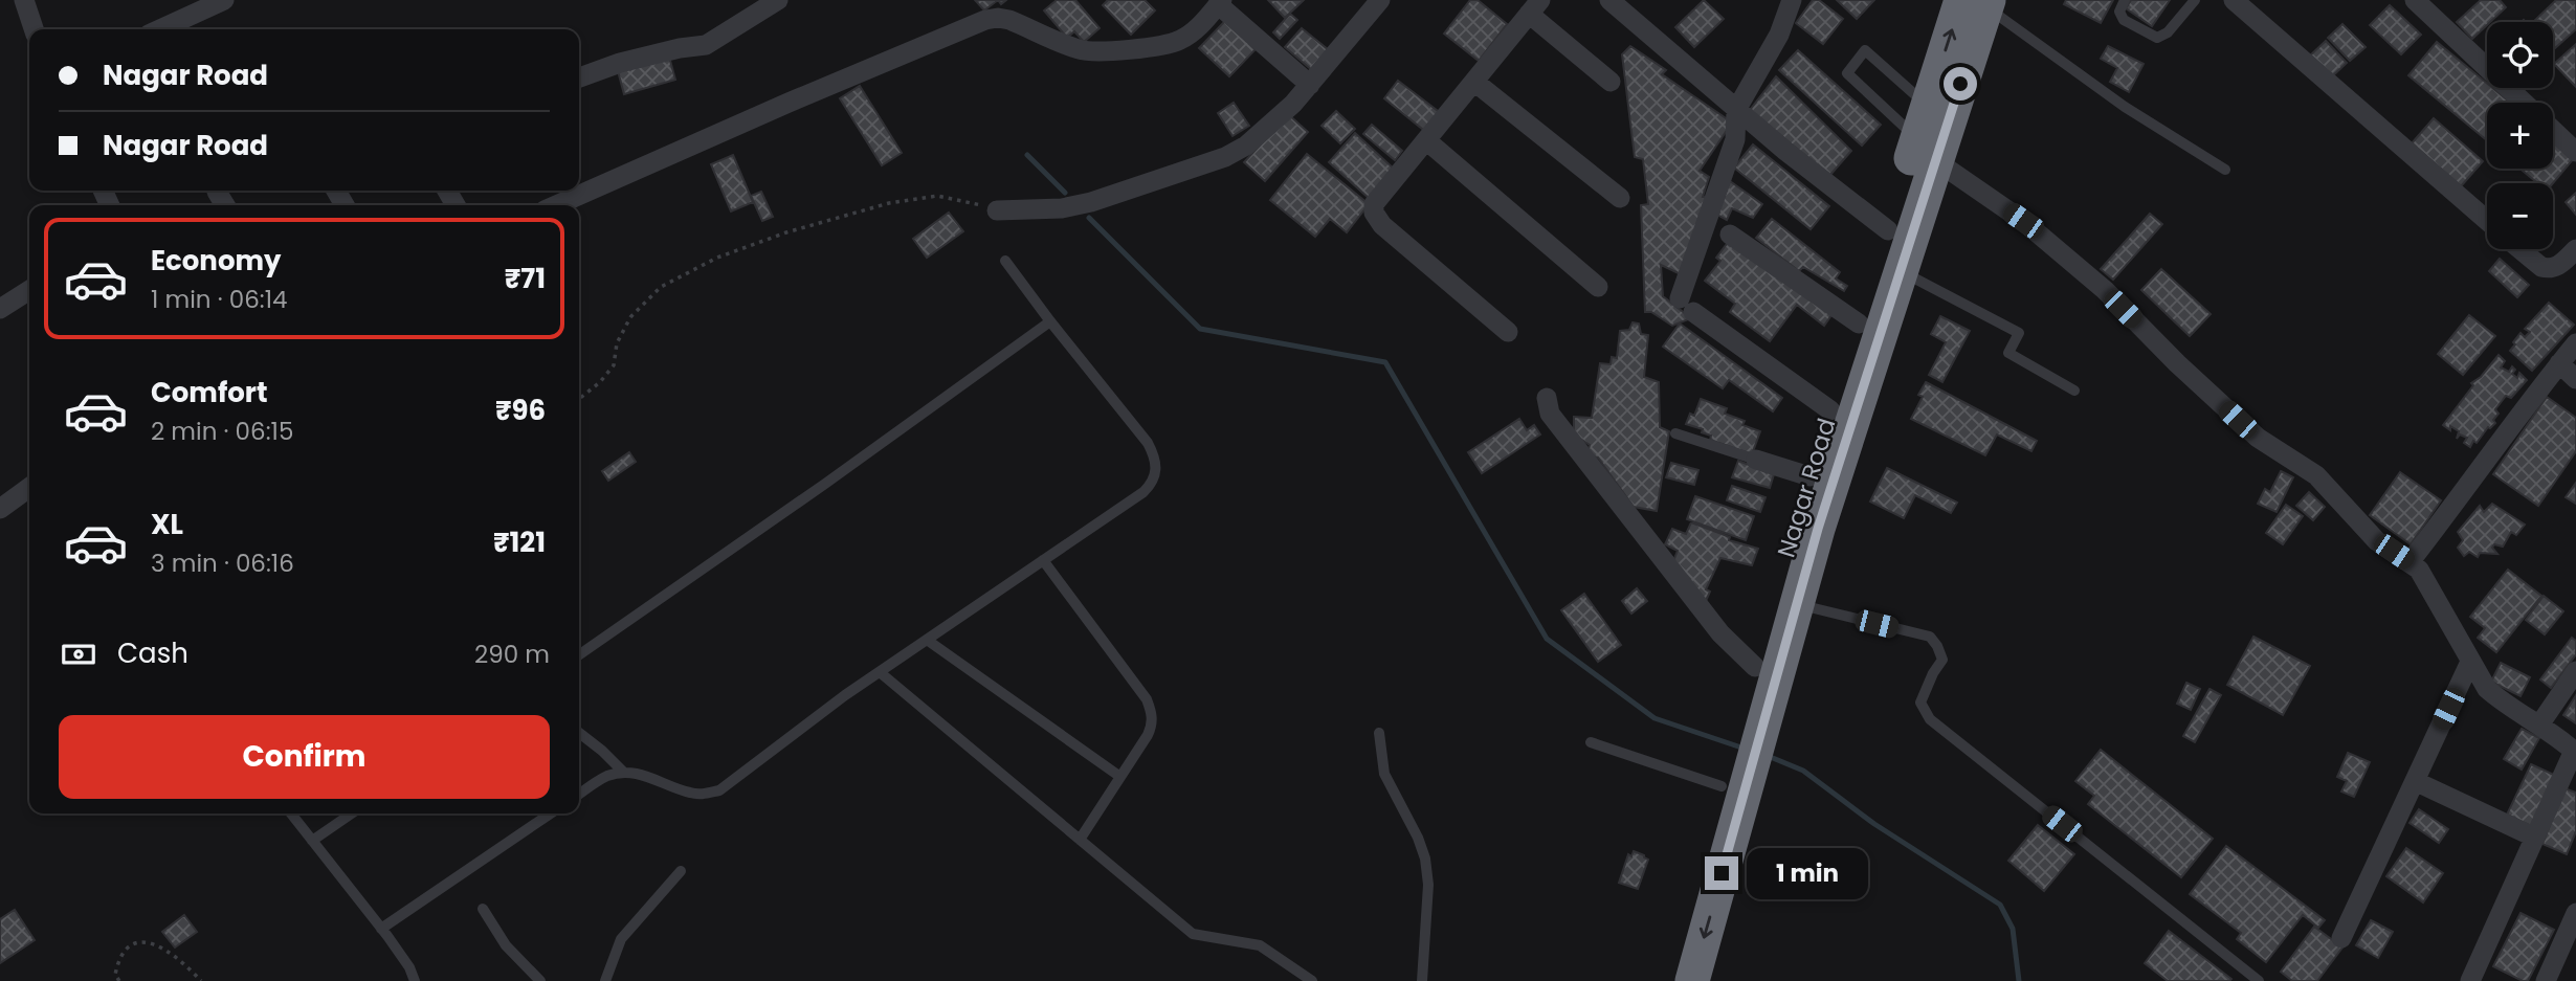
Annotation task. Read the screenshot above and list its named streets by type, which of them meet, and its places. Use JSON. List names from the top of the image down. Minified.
{"streets":{"highway":["Nagar Road"]},"page":{"map_buttons":["+","−"],"banner":["Nagar Road","Nagar Road"],"list":[{"name":"Economy","note":"1 min · 06:14","value":"₹71"},{"name":"Comfort","note":"2 min · 06:15","value":"₹96"},{"name":"XL","note":"3 min · 06:16","value":"₹121"}],"pay":["Cash","290 m"],"buttons":"Confirm","bubble":"1 min"}}
